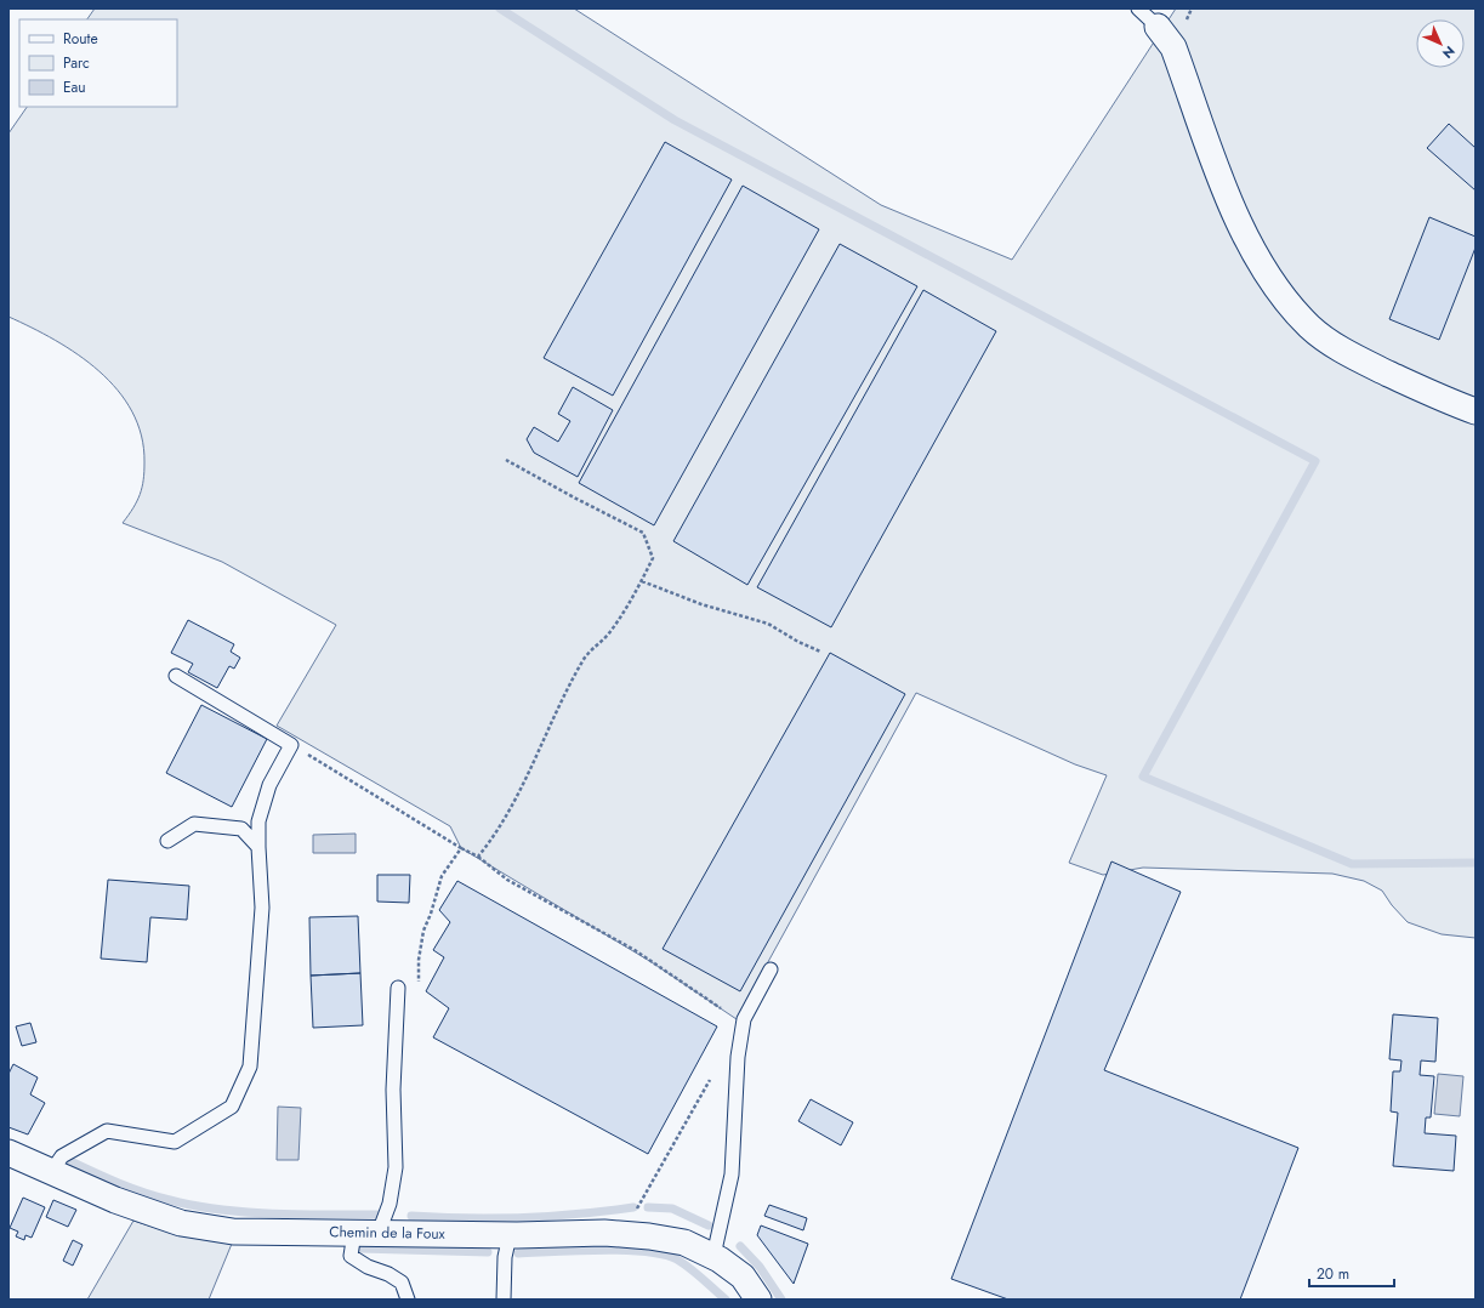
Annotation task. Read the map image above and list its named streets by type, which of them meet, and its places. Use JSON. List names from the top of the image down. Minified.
{"streets":{"street":["Chemin de la Foux"]},"legend":["Route","Parc","Eau"],"scale_bar":"20 m","north":"bottom right"}
